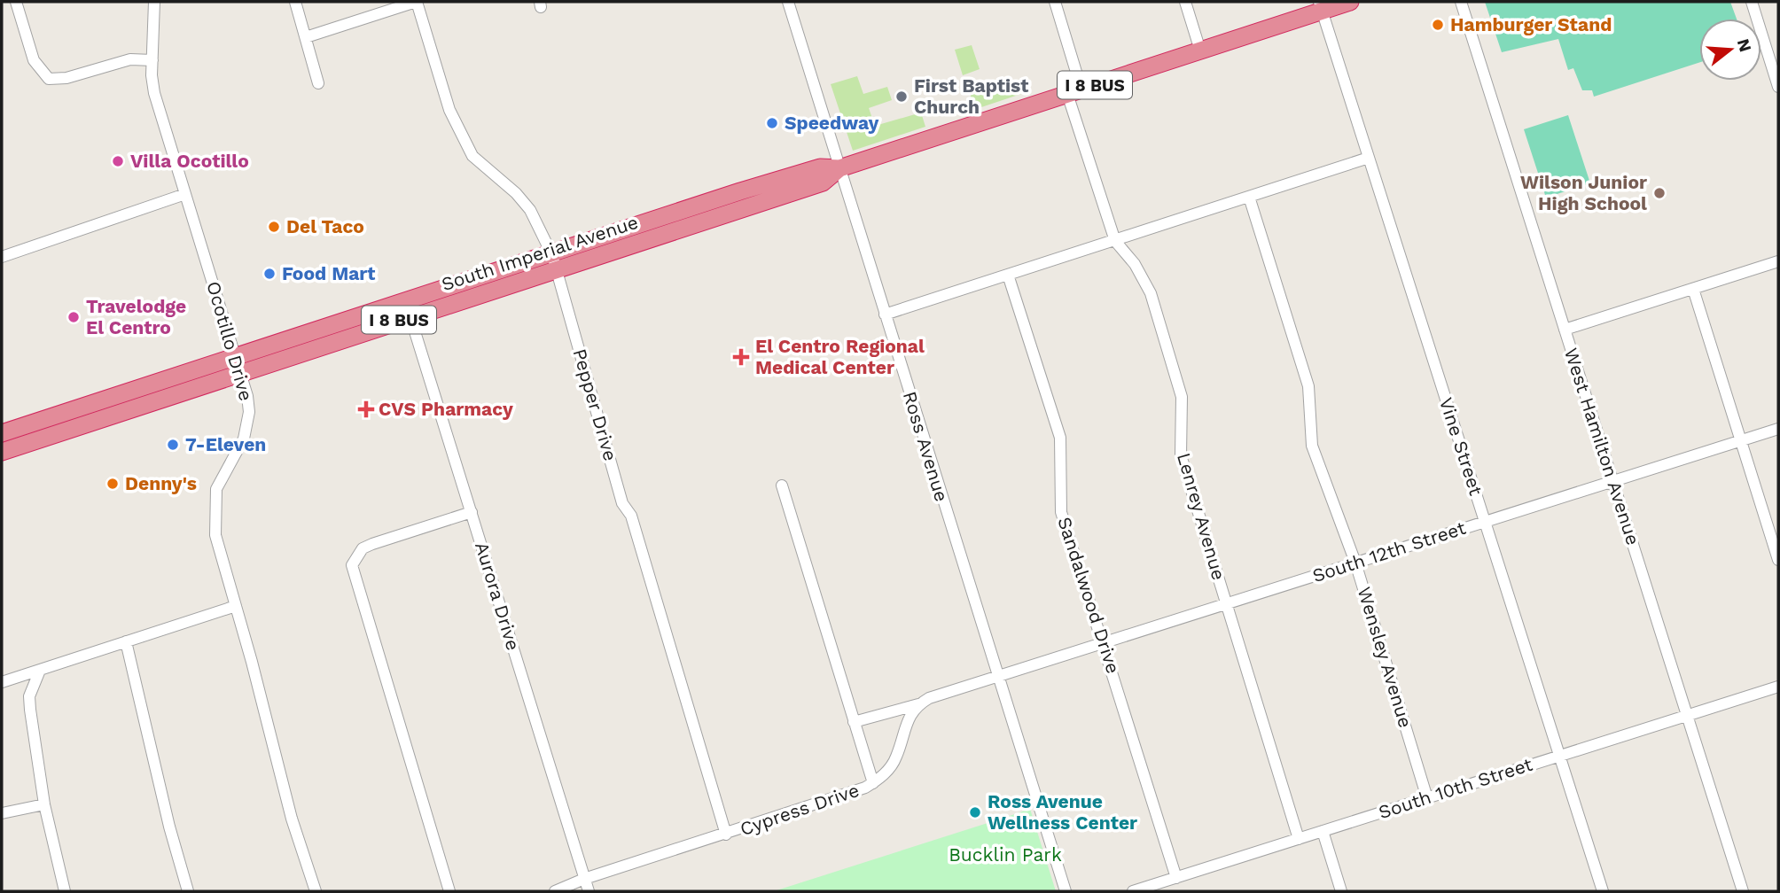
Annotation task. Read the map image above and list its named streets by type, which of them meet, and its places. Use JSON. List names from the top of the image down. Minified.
{"streets":{"highway":["I 8 BUS","South Imperial Avenue"],"street":["Ocotillo Drive","Pepper Drive","Ross Avenue","Vine Street","West Hamilton Avenue","Lenrey Avenue","South 12th Street","Sandalwood Drive","Aurora Drive","Wensley Avenue","South 10th Street","Cypress Drive"]},"crossings":[["South Imperial Avenue","Ocotillo Drive"],["South Imperial Avenue","Pepper Drive"],["South Imperial Avenue","Ross Avenue"],["South Imperial Avenue","Vine Street"],["South Imperial Avenue","Lenrey Avenue"],["South Imperial Avenue","Aurora Drive"],["Pepper Drive","Cypress Drive"],["Ross Avenue","South 12th Street"],["Vine Street","South 12th Street"],["Vine Street","South 10th Street"],["West Hamilton Avenue","South 12th Street"],["West Hamilton Avenue","South 10th Street"],["Lenrey Avenue","South 12th Street"],["Lenrey Avenue","South 10th Street"],["South 12th Street","Sandalwood Drive"],["South 12th Street","Wensley Avenue"],["Sandalwood Drive","South 10th Street"],["Aurora Drive","Cypress Drive"],["Wensley Avenue","South 10th Street"]],"parks":["Bucklin Park"],"places":{"other":["Hamburger Stand","First Baptist Church","Speedway","Villa Ocotillo","Wilson Junior High School","Del Taco","Food Mart","Travelodge El Centro","7-Eleven","Denny's","Ross Avenue Wellness Center"],"health":["El Centro Regional Medical Center","CVS Pharmacy"]},"north":"right"}
